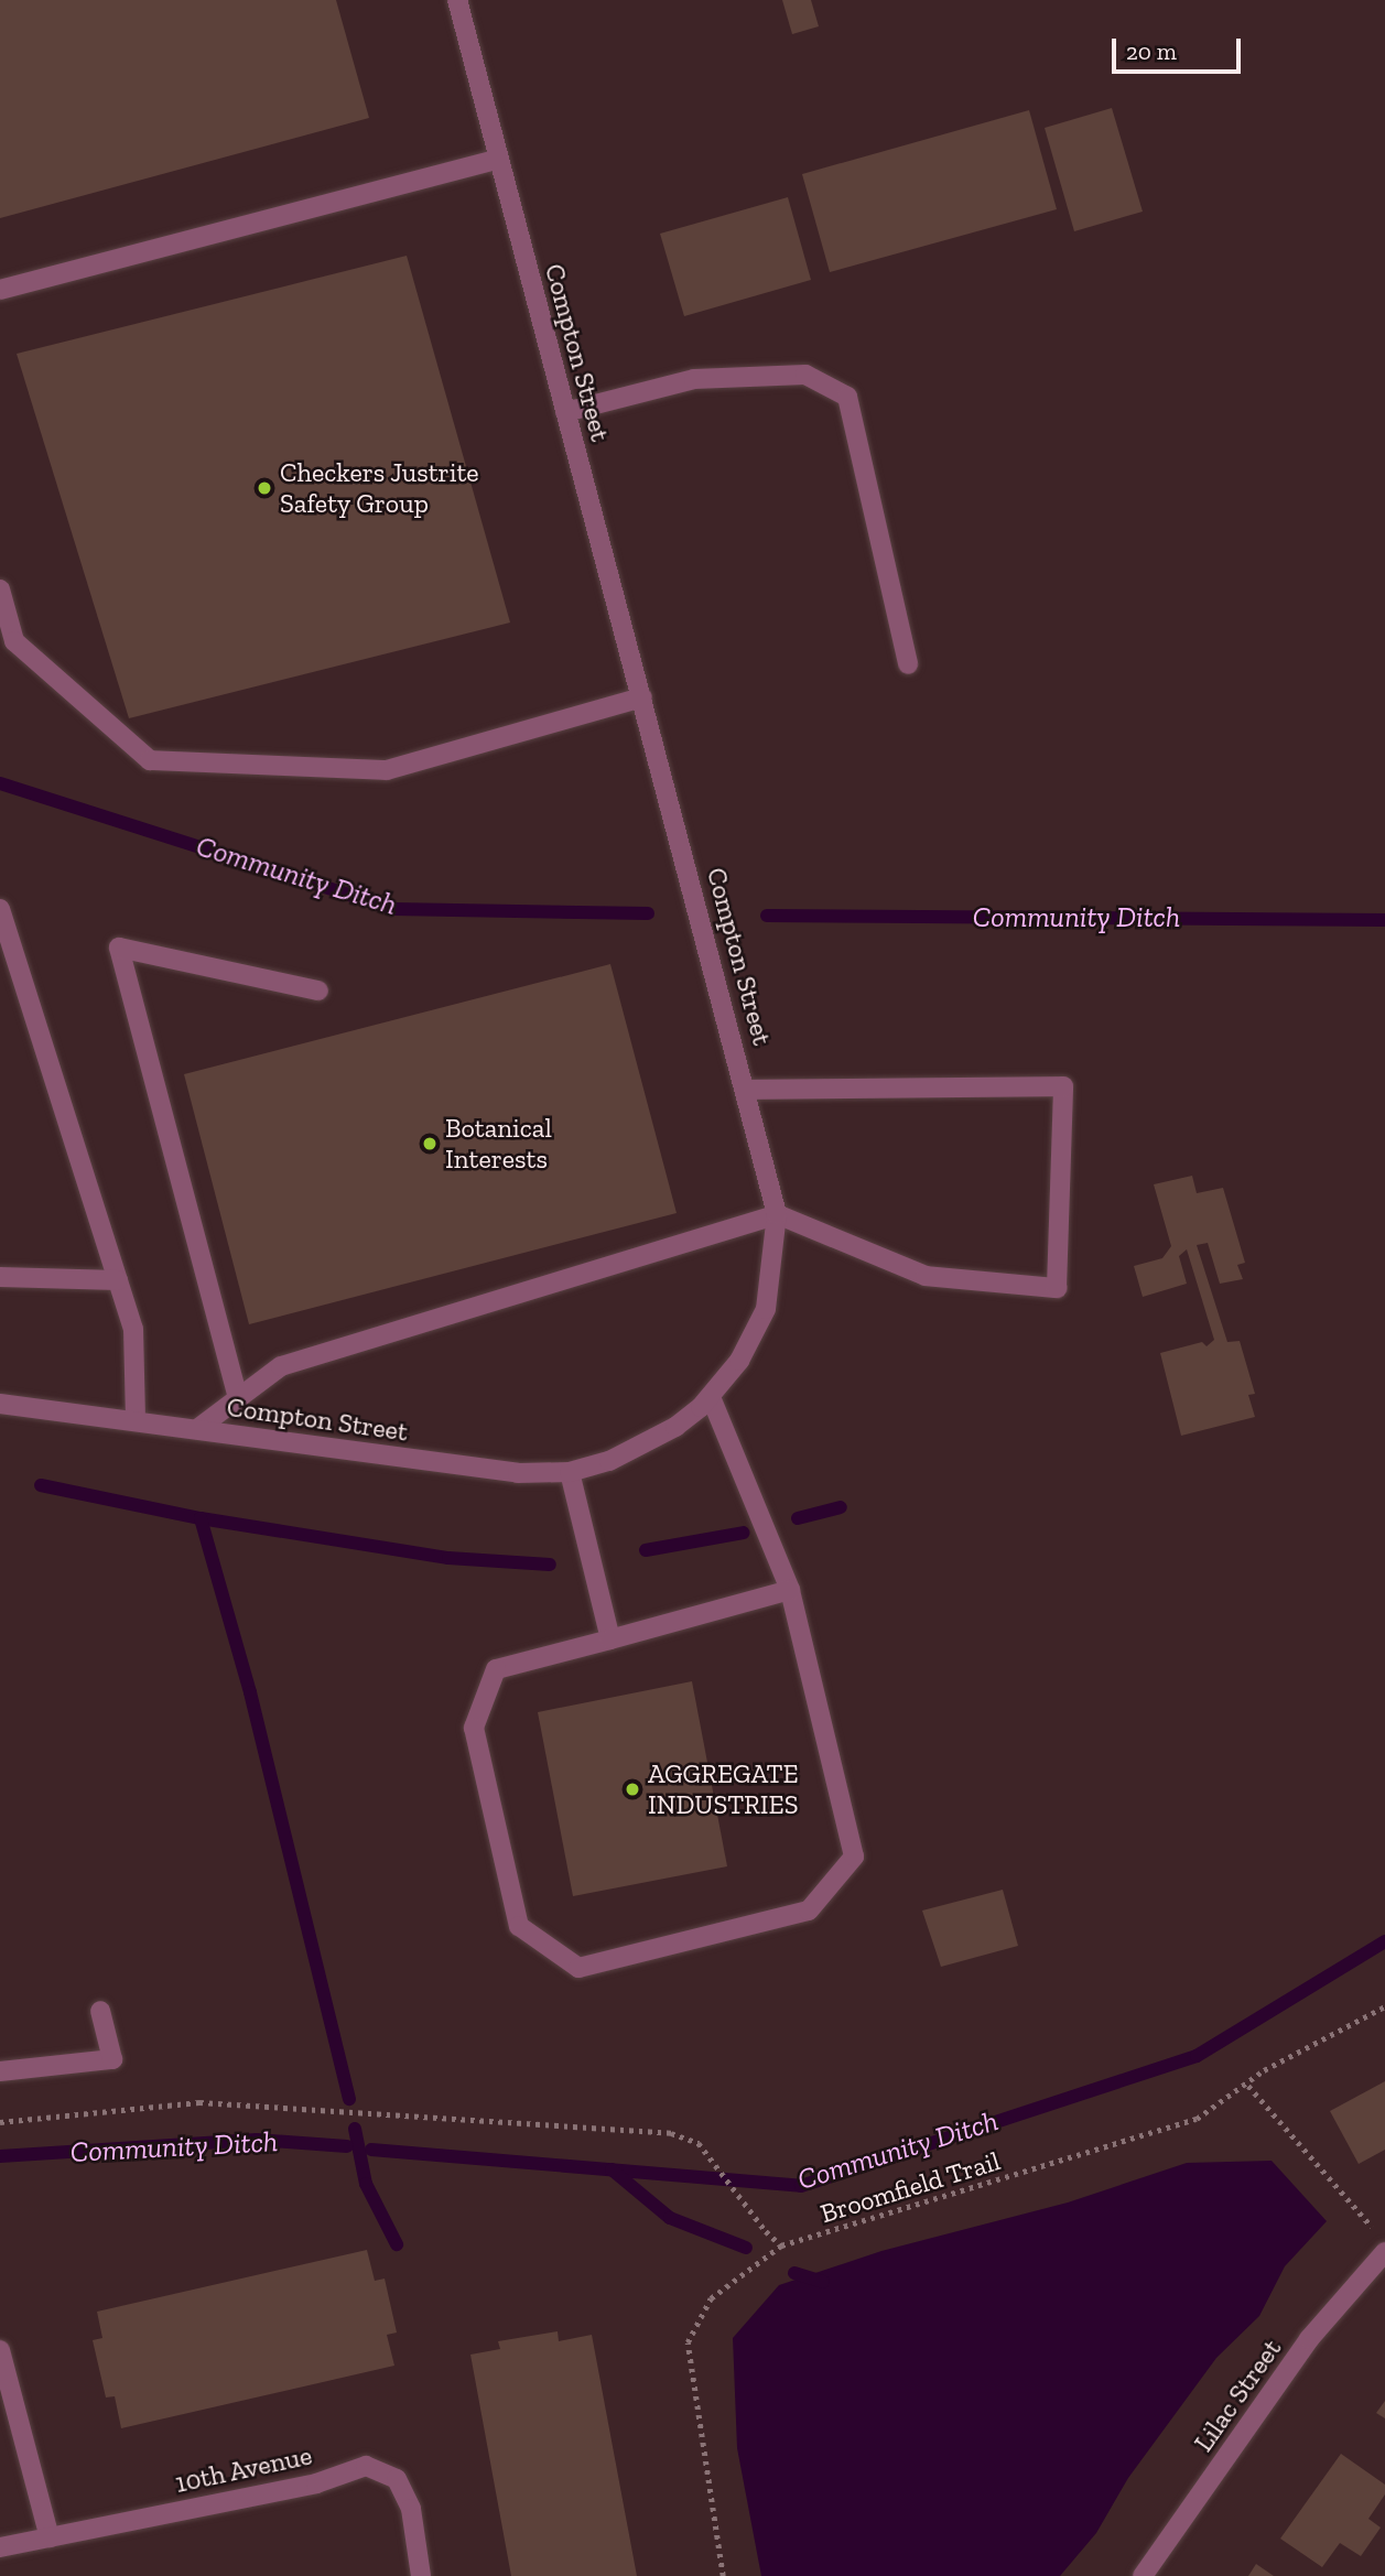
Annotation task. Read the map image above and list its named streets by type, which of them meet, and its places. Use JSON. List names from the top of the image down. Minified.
{"streets":{"street":["Compton Street","Lilac Street","10th Avenue"],"path":["Broomfield Trail"]},"water":["Community Ditch"],"places":["Checkers Justrite Safety Group","Botanical Interests","AGGREGATE INDUSTRIES"],"scale_bar":"20 m"}
